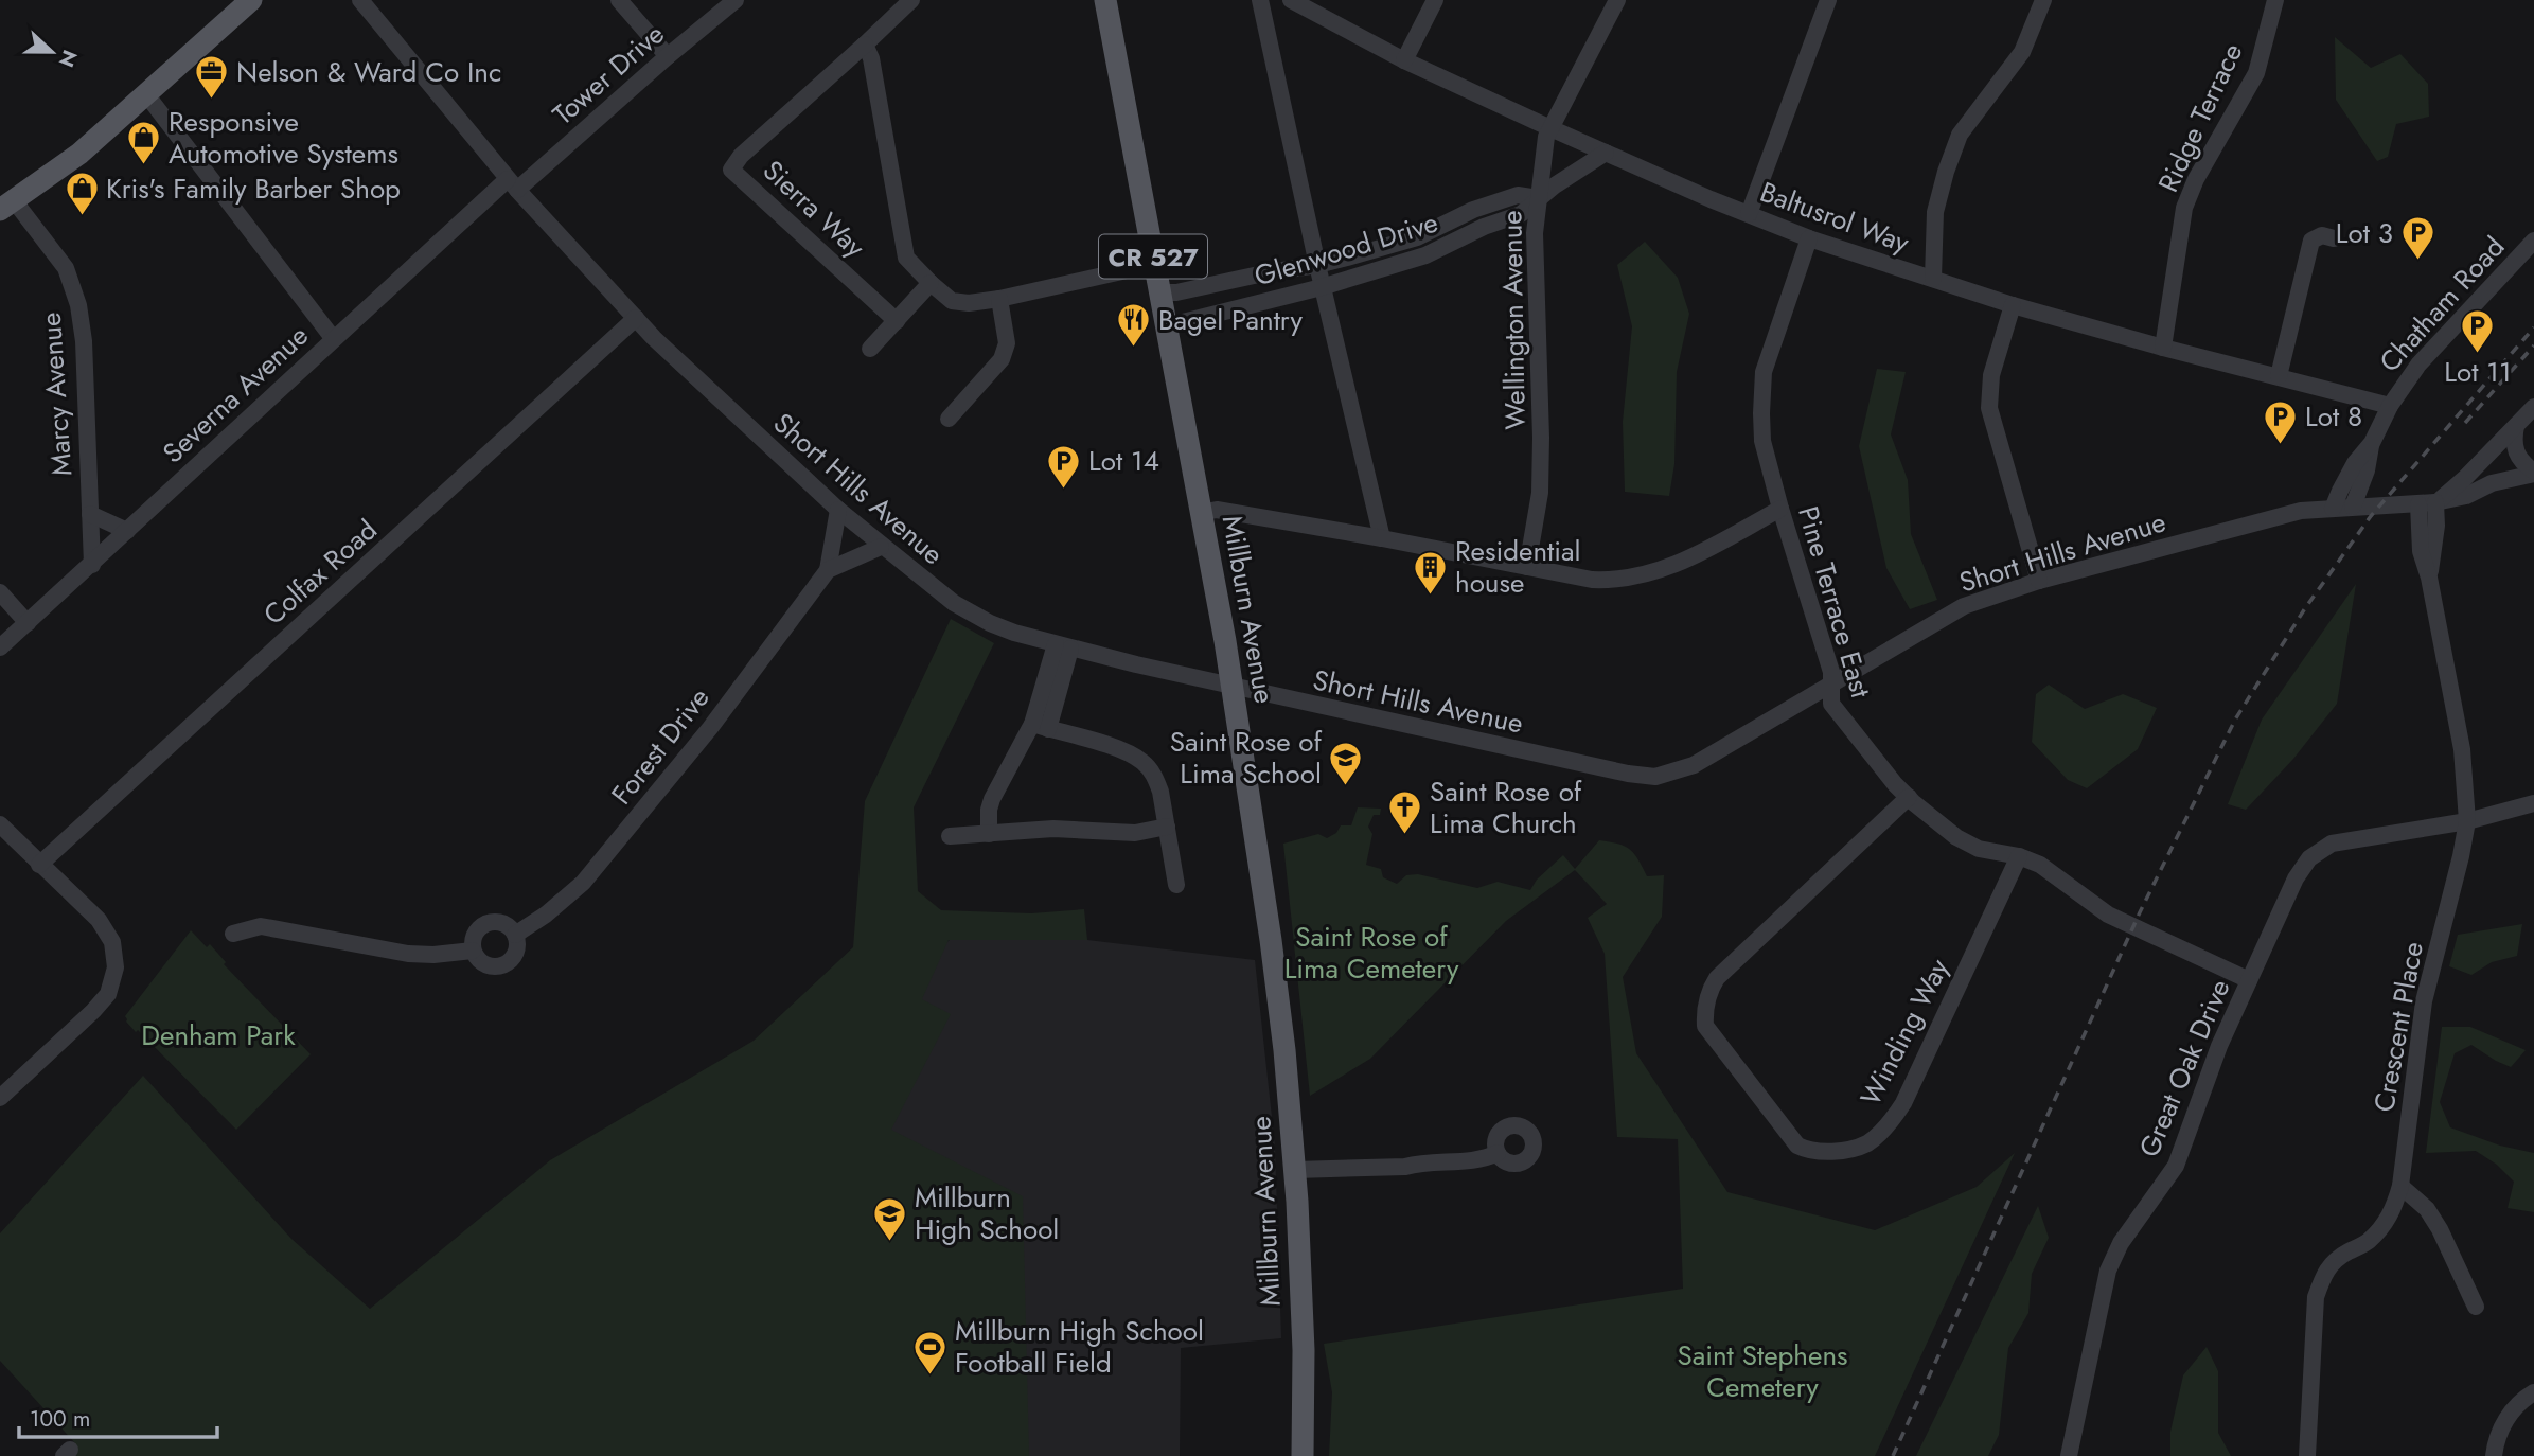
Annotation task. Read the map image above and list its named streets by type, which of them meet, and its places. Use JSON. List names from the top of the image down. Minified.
{"streets":{"main road":["CR 527","Millburn Avenue"],"street":["Tower Drive","Ridge Terrace","Sierra Way","Baltusrol Way","Glenwood Drive","Chatham Road","Wellington Avenue","Marcy Avenue","Severna Avenue","Short Hills Avenue","Colfax Road","Pine Terrace East","Forest Drive","Crescent Place","Winding Way","Great Oak Drive"]},"crossings":[["Tower Drive","Severna Avenue"],["Tower Drive","Short Hills Avenue"],["Ridge Terrace","Baltusrol Way"],["Baltusrol Way","Chatham Road"],["Baltusrol Way","Wellington Avenue"],["Baltusrol Way","Pine Terrace East"],["Glenwood Drive","Wellington Avenue"],["Glenwood Drive","Millburn Avenue"],["Chatham Road","Short Hills Avenue"],["Marcy Avenue","Severna Avenue"],["Severna Avenue","Short Hills Avenue"],["Short Hills Avenue","Colfax Road"],["Short Hills Avenue","Pine Terrace East"],["Short Hills Avenue","Millburn Avenue"],["Short Hills Avenue","Forest Drive"],["Short Hills Avenue","Crescent Place"],["Pine Terrace East","Winding Way"],["Pine Terrace East","Great Oak Drive"],["Crescent Place","Great Oak Drive"]],"parks":["Saint Rose of Lima Cemetery","Denham Park","Saint Stephens Cemetery"],"places":{"office":["Nelson & Ward Co Inc"],"shop":["Responsive Automotive Systems","Kris's Family Barber Shop"],"parking":["Lot 3","Lot 11","Lot 8","Lot 14"],"restaurant":["Bagel Pantry"],"building":["Residential house"],"school or university":["Saint Rose of Lima School","Millburn High School"],"church":["Saint Rose of Lima Church"],"sports":["Millburn High School Football Field"]},"scale_bar":"100 m","north":"right"}
